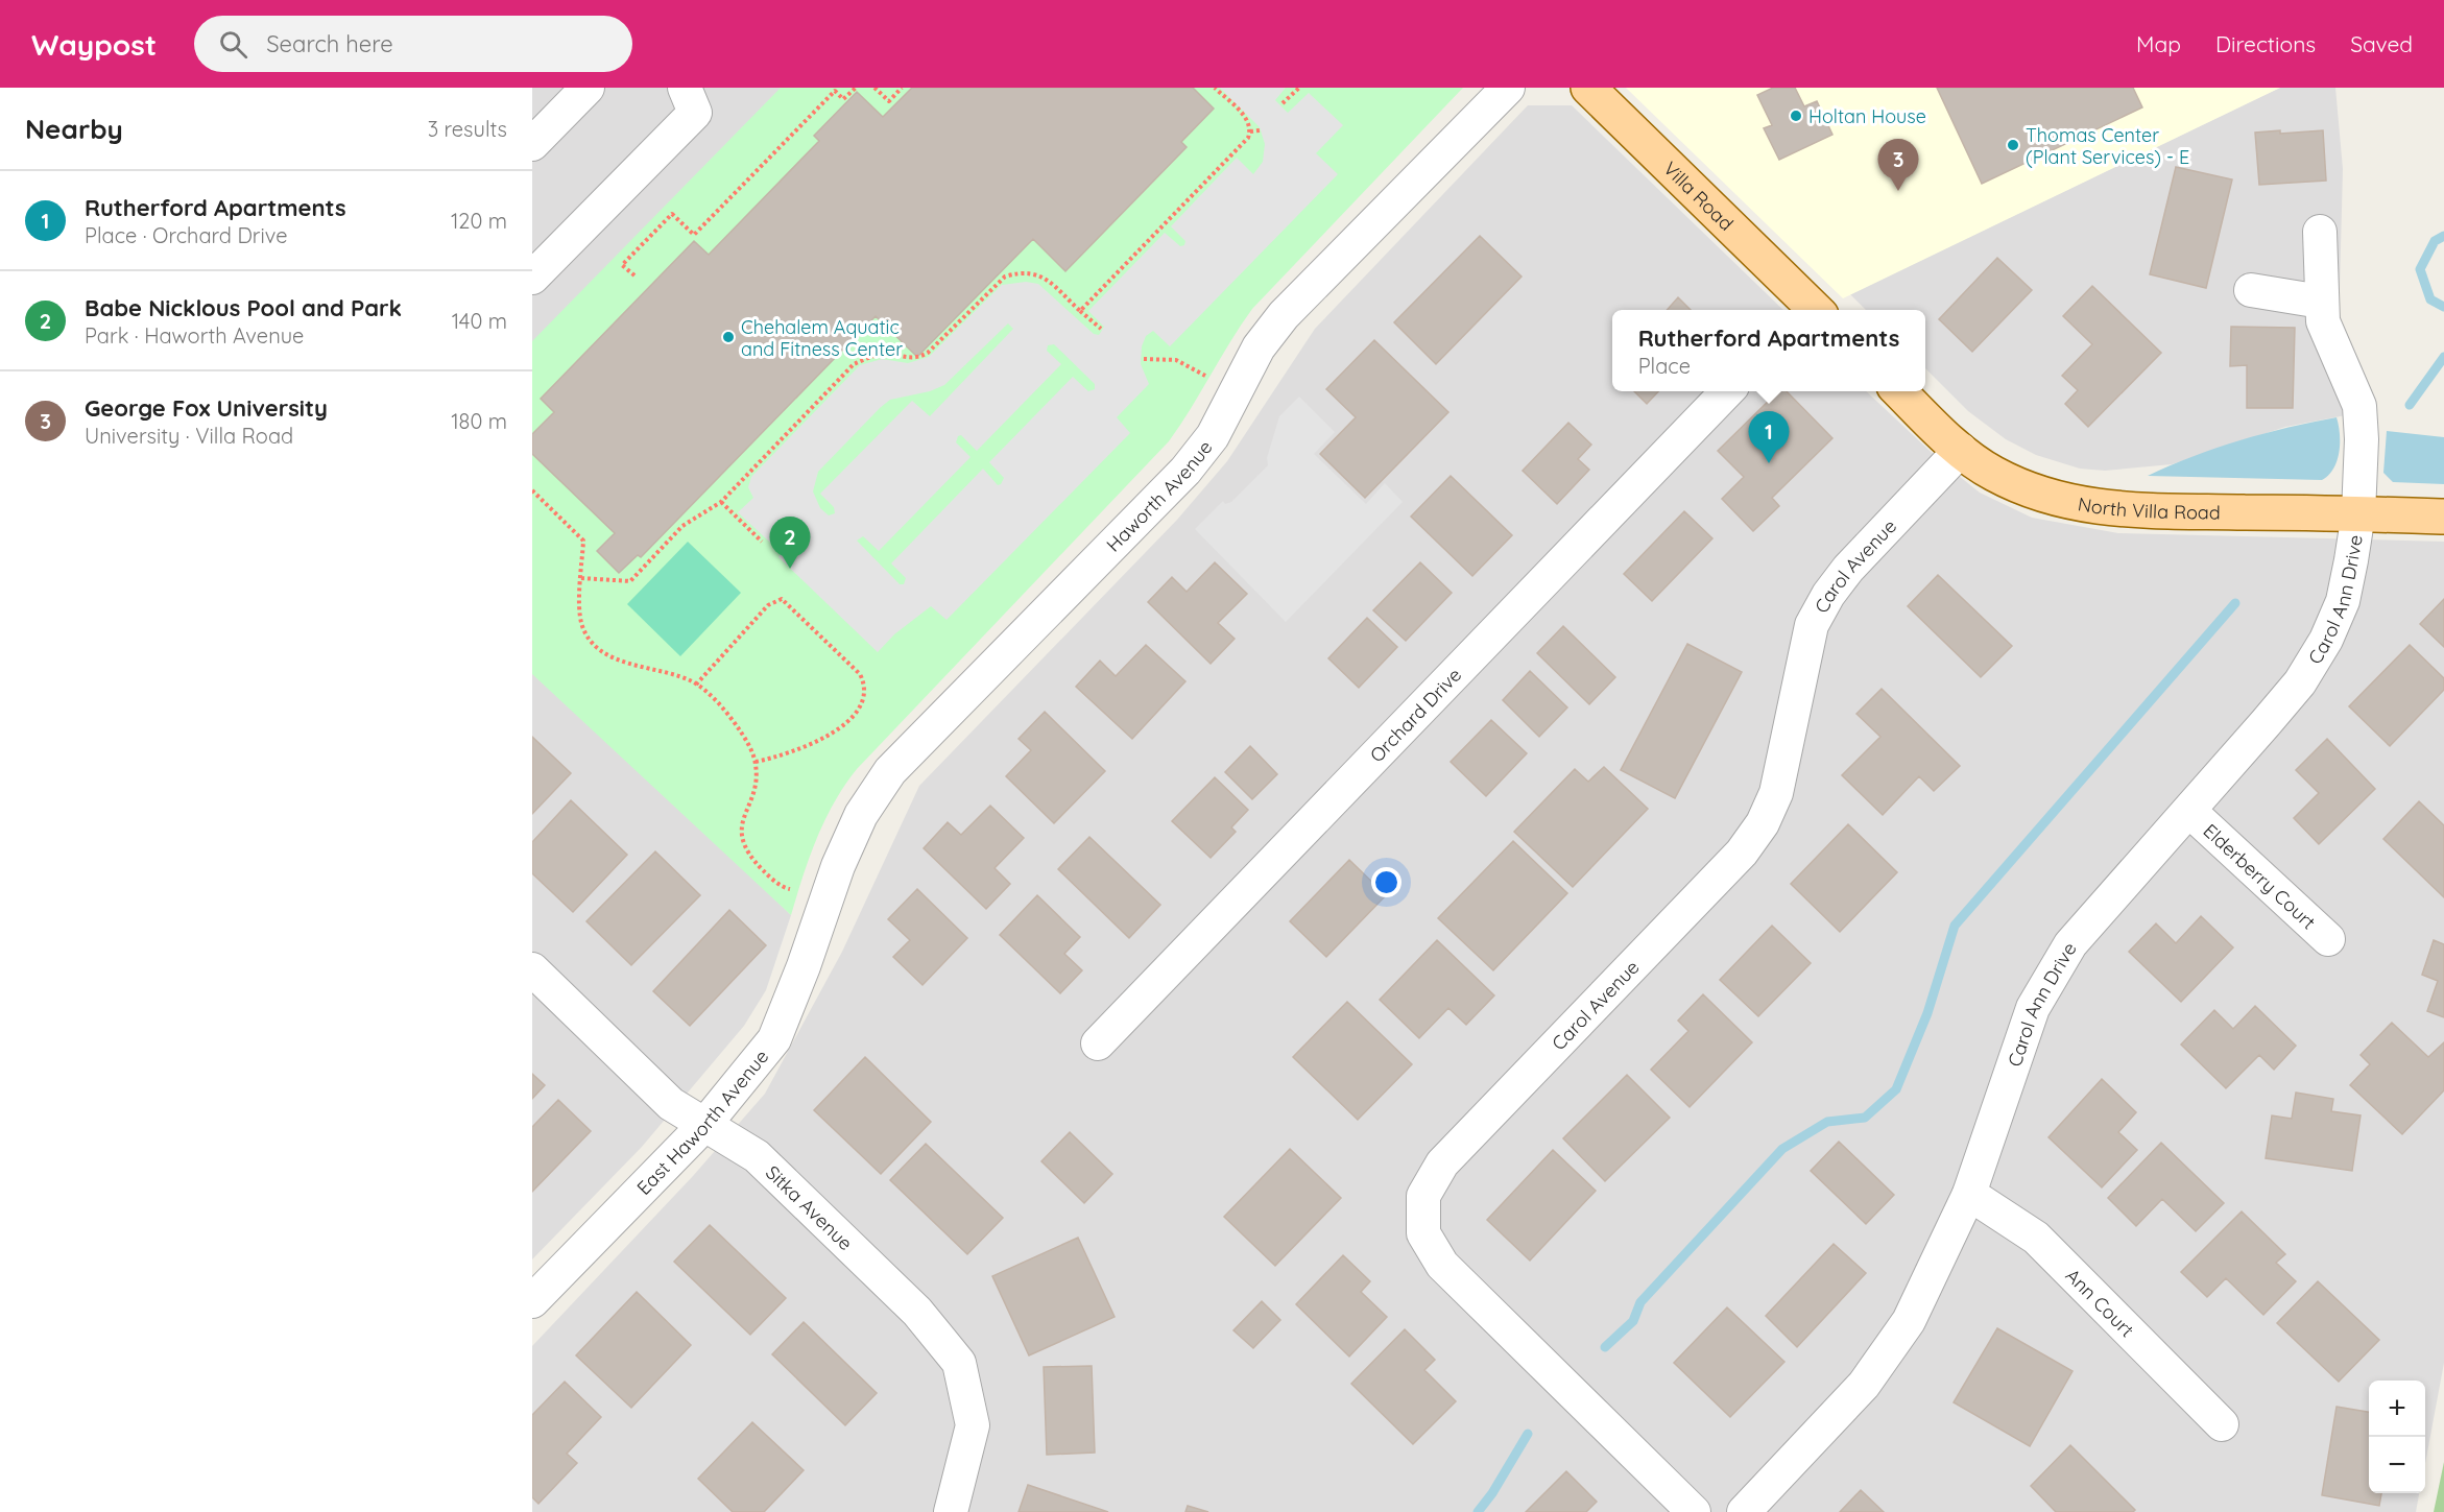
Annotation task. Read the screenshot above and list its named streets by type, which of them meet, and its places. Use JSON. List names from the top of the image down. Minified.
{"streets":{"main road":["Villa Road","North Villa Road"],"street":["Haworth Avenue","Carol Avenue","Carol Ann Drive","Orchard Drive","Elderberry Court","East Haworth Avenue","Sitka Avenue","Ann Court"]},"crossings":[["Haworth Avenue","East Haworth Avenue"],["North Villa Road","Carol Avenue"],["North Villa Road","Carol Ann Drive"],["Carol Ann Drive","Elderberry Court"],["Carol Ann Drive","Ann Court"],["East Haworth Avenue","Sitka Avenue"]],"places":["Holtan House","Thomas Center (Plant Services) - E","Chehalem Aquatic and Fitness Center"],"page":{"header":"Waypost","search":"Search here","nav":["Map","Directions","Saved"],"heading":["Nearby","3 results"],"pins":["3","1","2"],"list":[{"mark":"1","name":"Rutherford Apartments","note":"Place · Orchard Drive","value":"120 m"},{"mark":"2","name":"Babe Nicklous Pool and Park","note":"Park · Haworth Avenue","value":"140 m"},{"mark":"3","name":"George Fox University","note":"University · Villa Road","value":"180 m"}],"popup":["Rutherford Apartments","Place"],"map_buttons":["+","−"]}}
